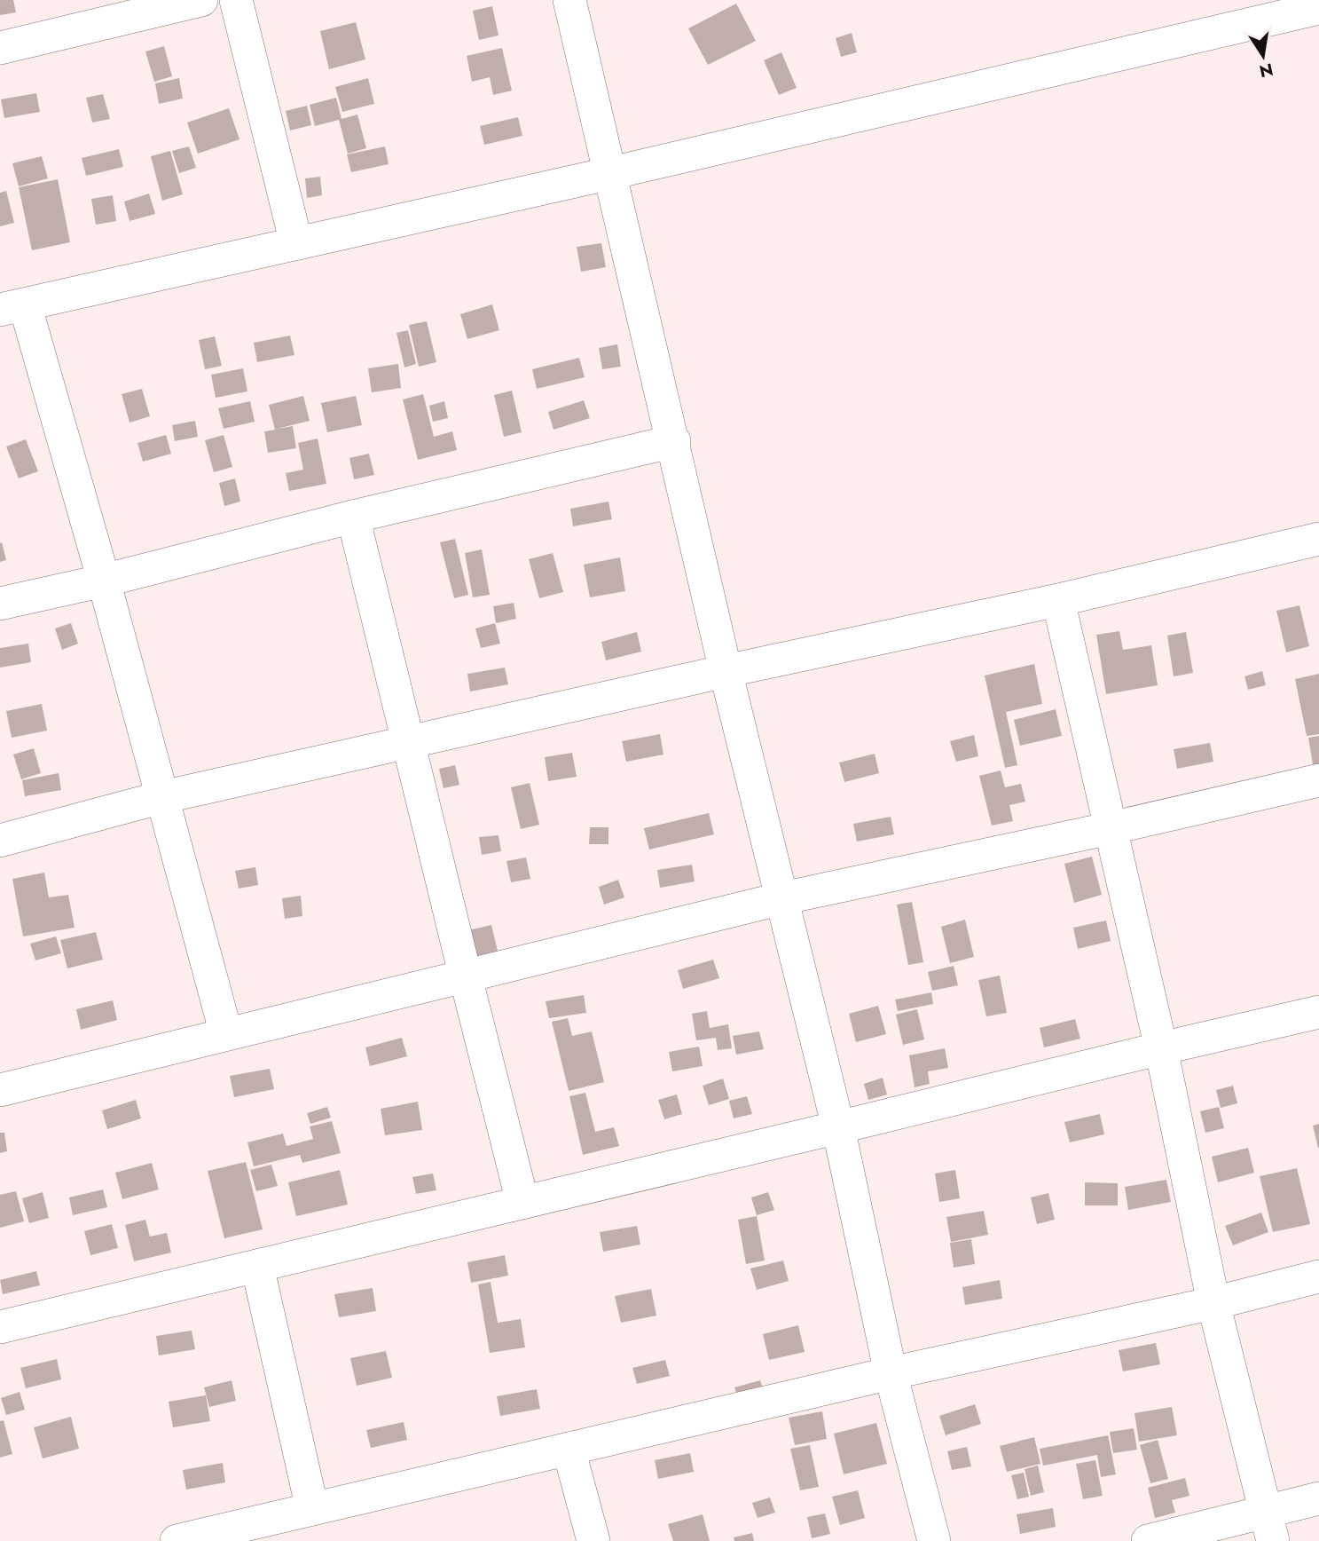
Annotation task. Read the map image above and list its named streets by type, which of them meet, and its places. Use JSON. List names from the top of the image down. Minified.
{"north":"bottom"}
